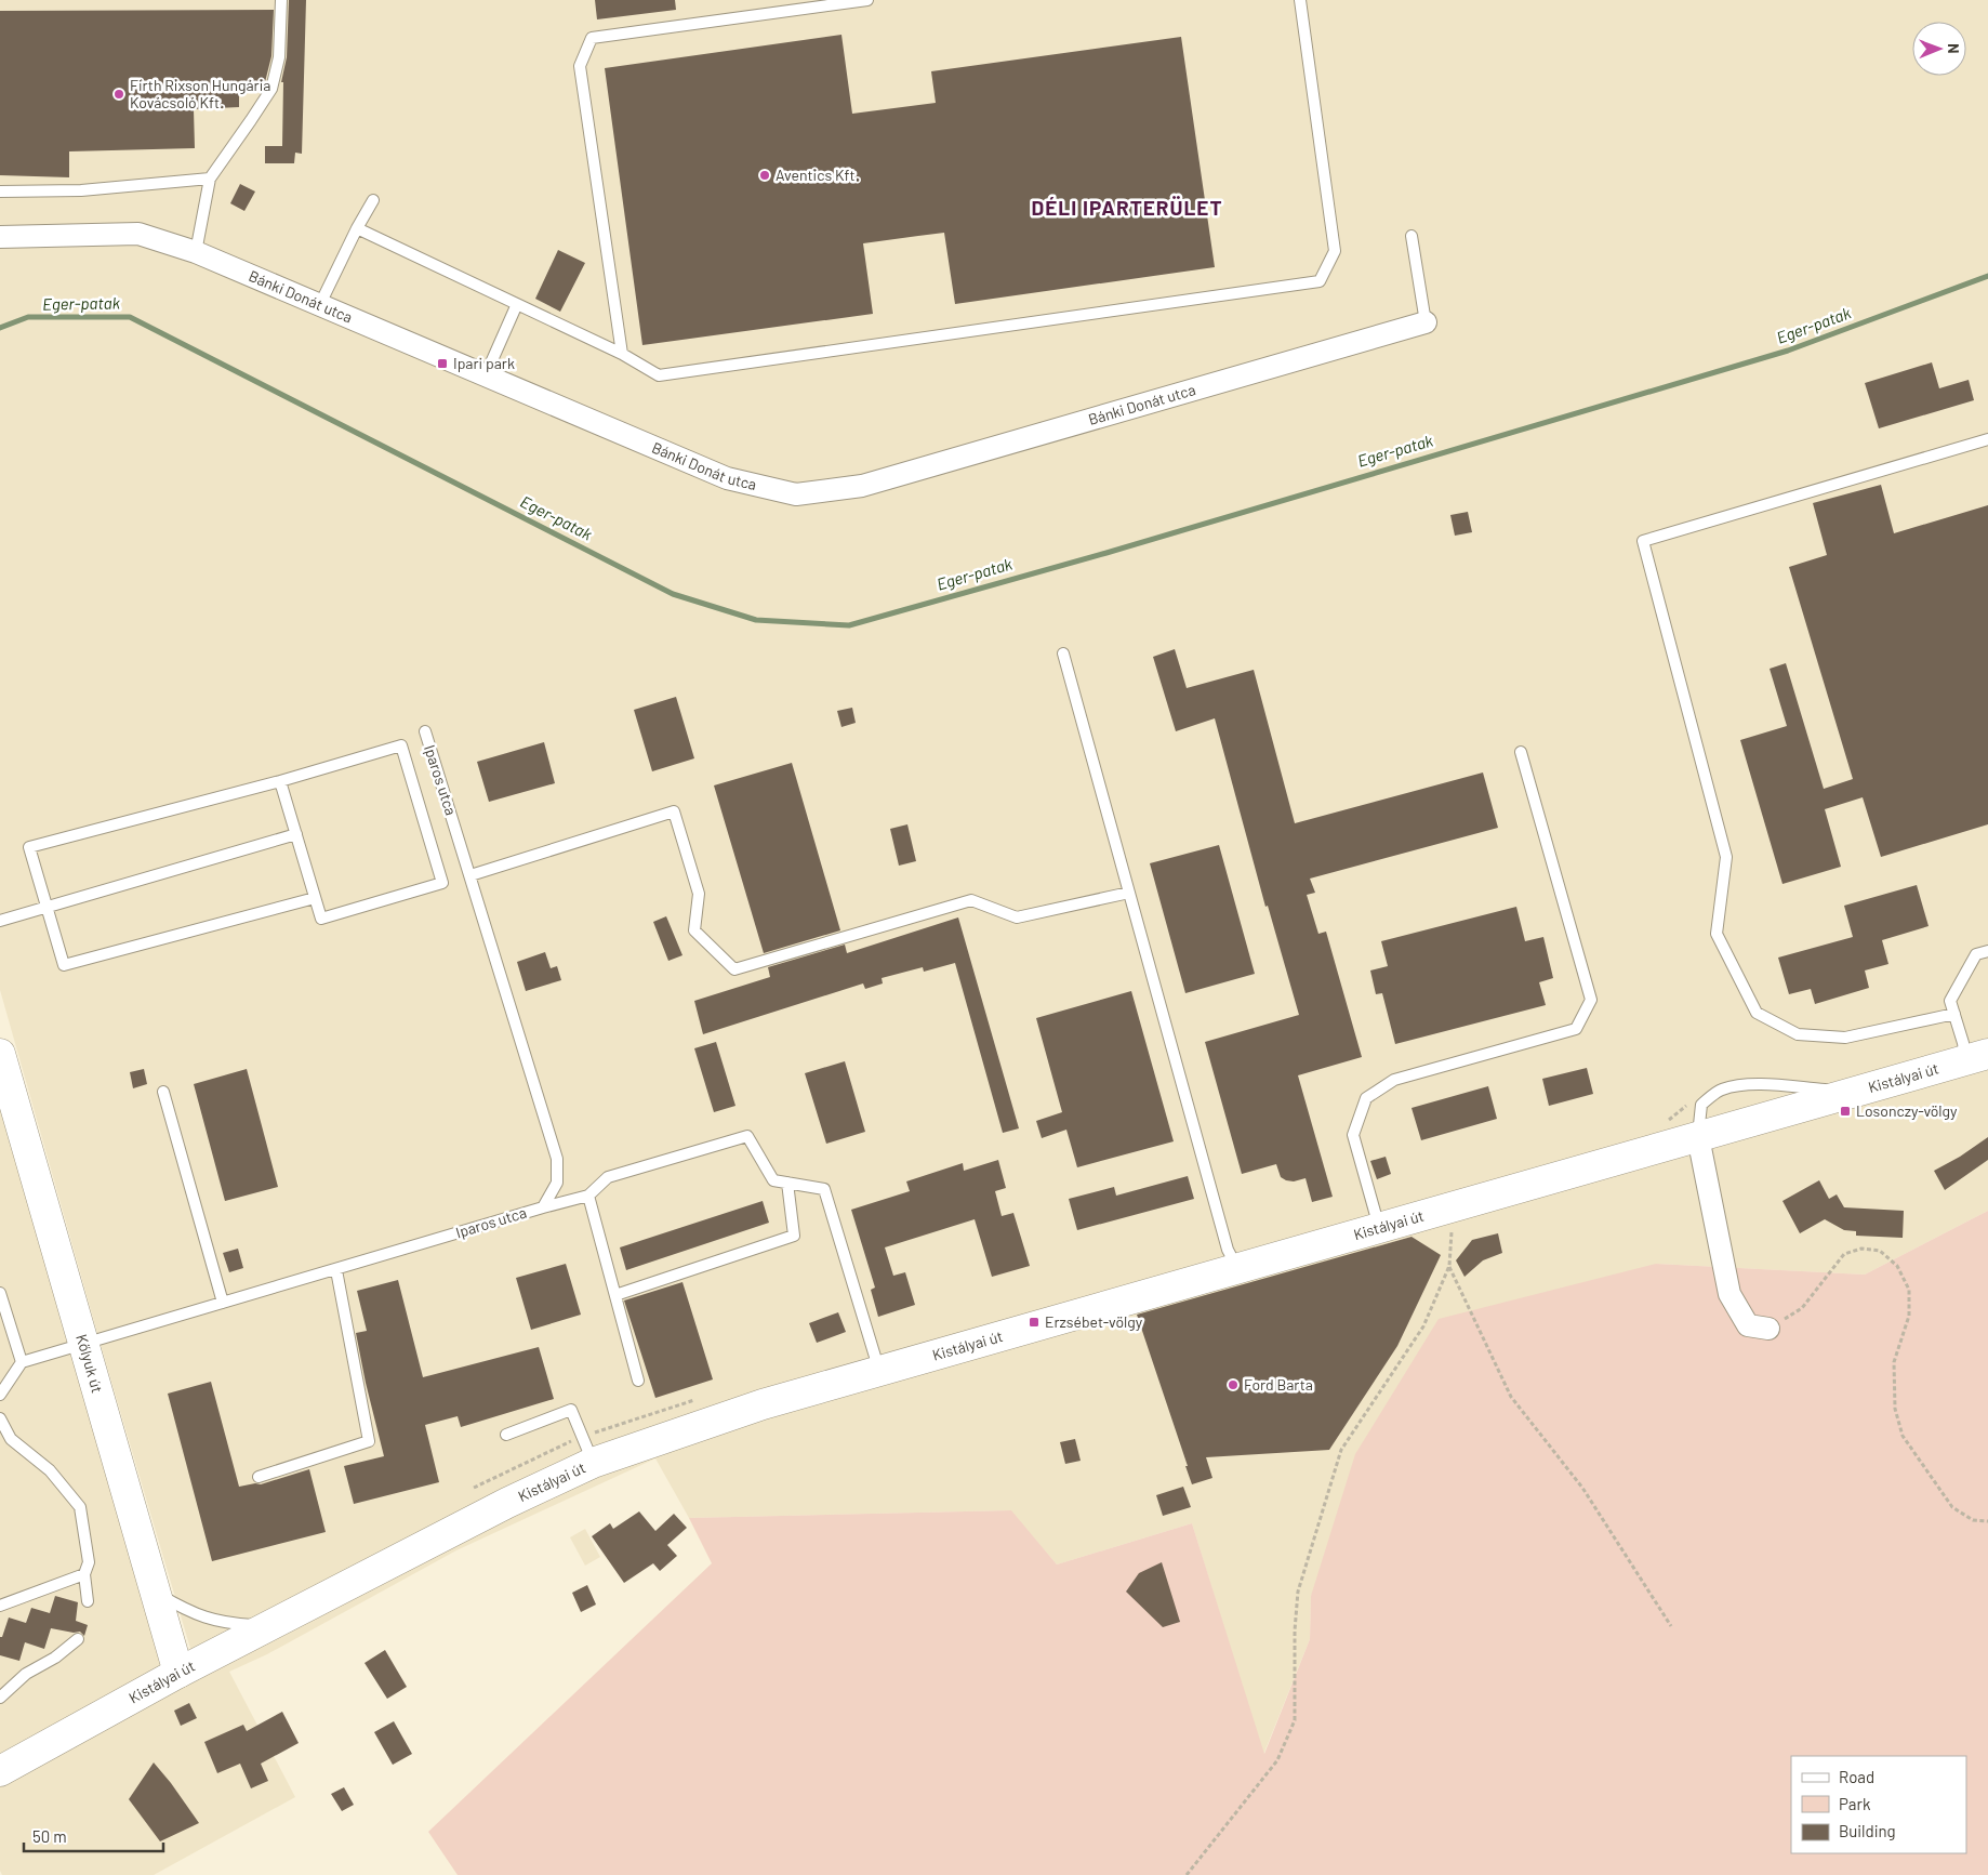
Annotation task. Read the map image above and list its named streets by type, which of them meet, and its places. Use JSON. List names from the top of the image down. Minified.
{"streets":{"main road":["Kistályai út","Kőlyuk út"],"street":["Bánki Donát utca"],"lane":["Iparos utca"]},"crossings":[["Iparos utca","Kőlyuk út"],["Kistályai út","Kőlyuk út"]],"districts":["DÉLI IPARTERÜLET"],"water":["Eger-patak"],"places":{"other":["Firth Rixson Hungária Kovácsoló Kft.","Aventics Kft.","Ford Barta"],"transit":["Ipari park","Losonczy-völgy","Erzsébet-völgy"]},"legend":["Road","Park","Building"],"scale_bar":"50 m","north":"right"}
